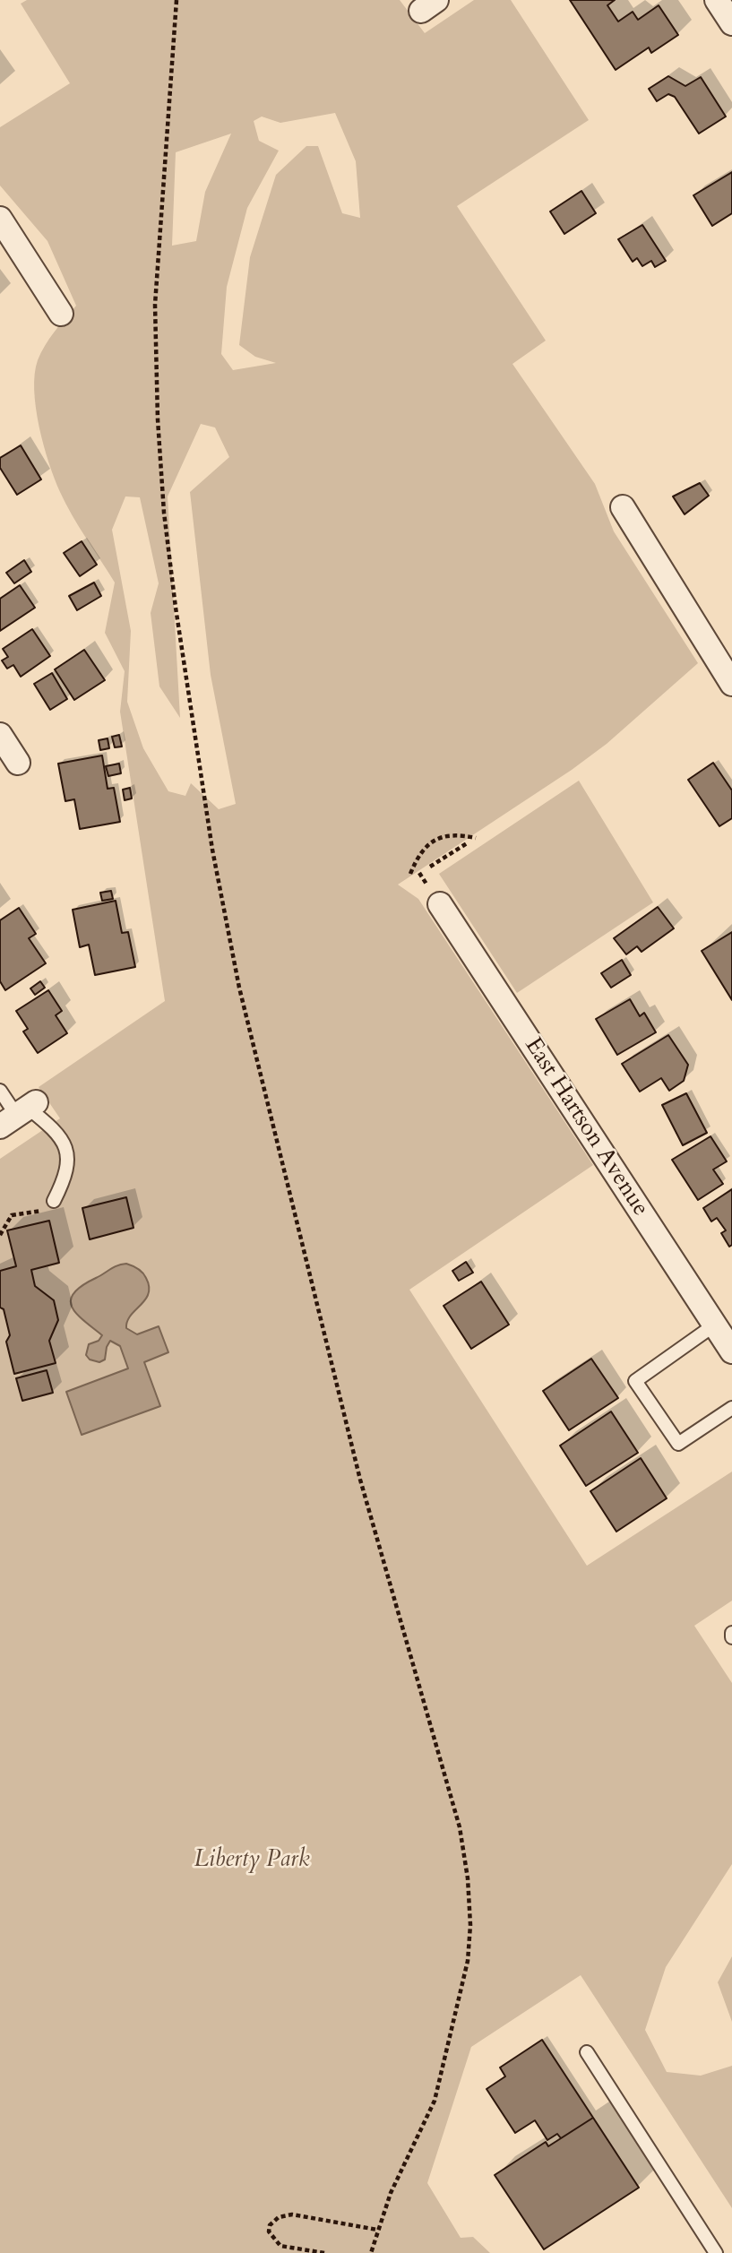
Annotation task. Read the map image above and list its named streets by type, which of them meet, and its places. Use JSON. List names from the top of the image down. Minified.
{"streets":{"street":["East Hartson Avenue"]},"parks":["Liberty Park"]}
